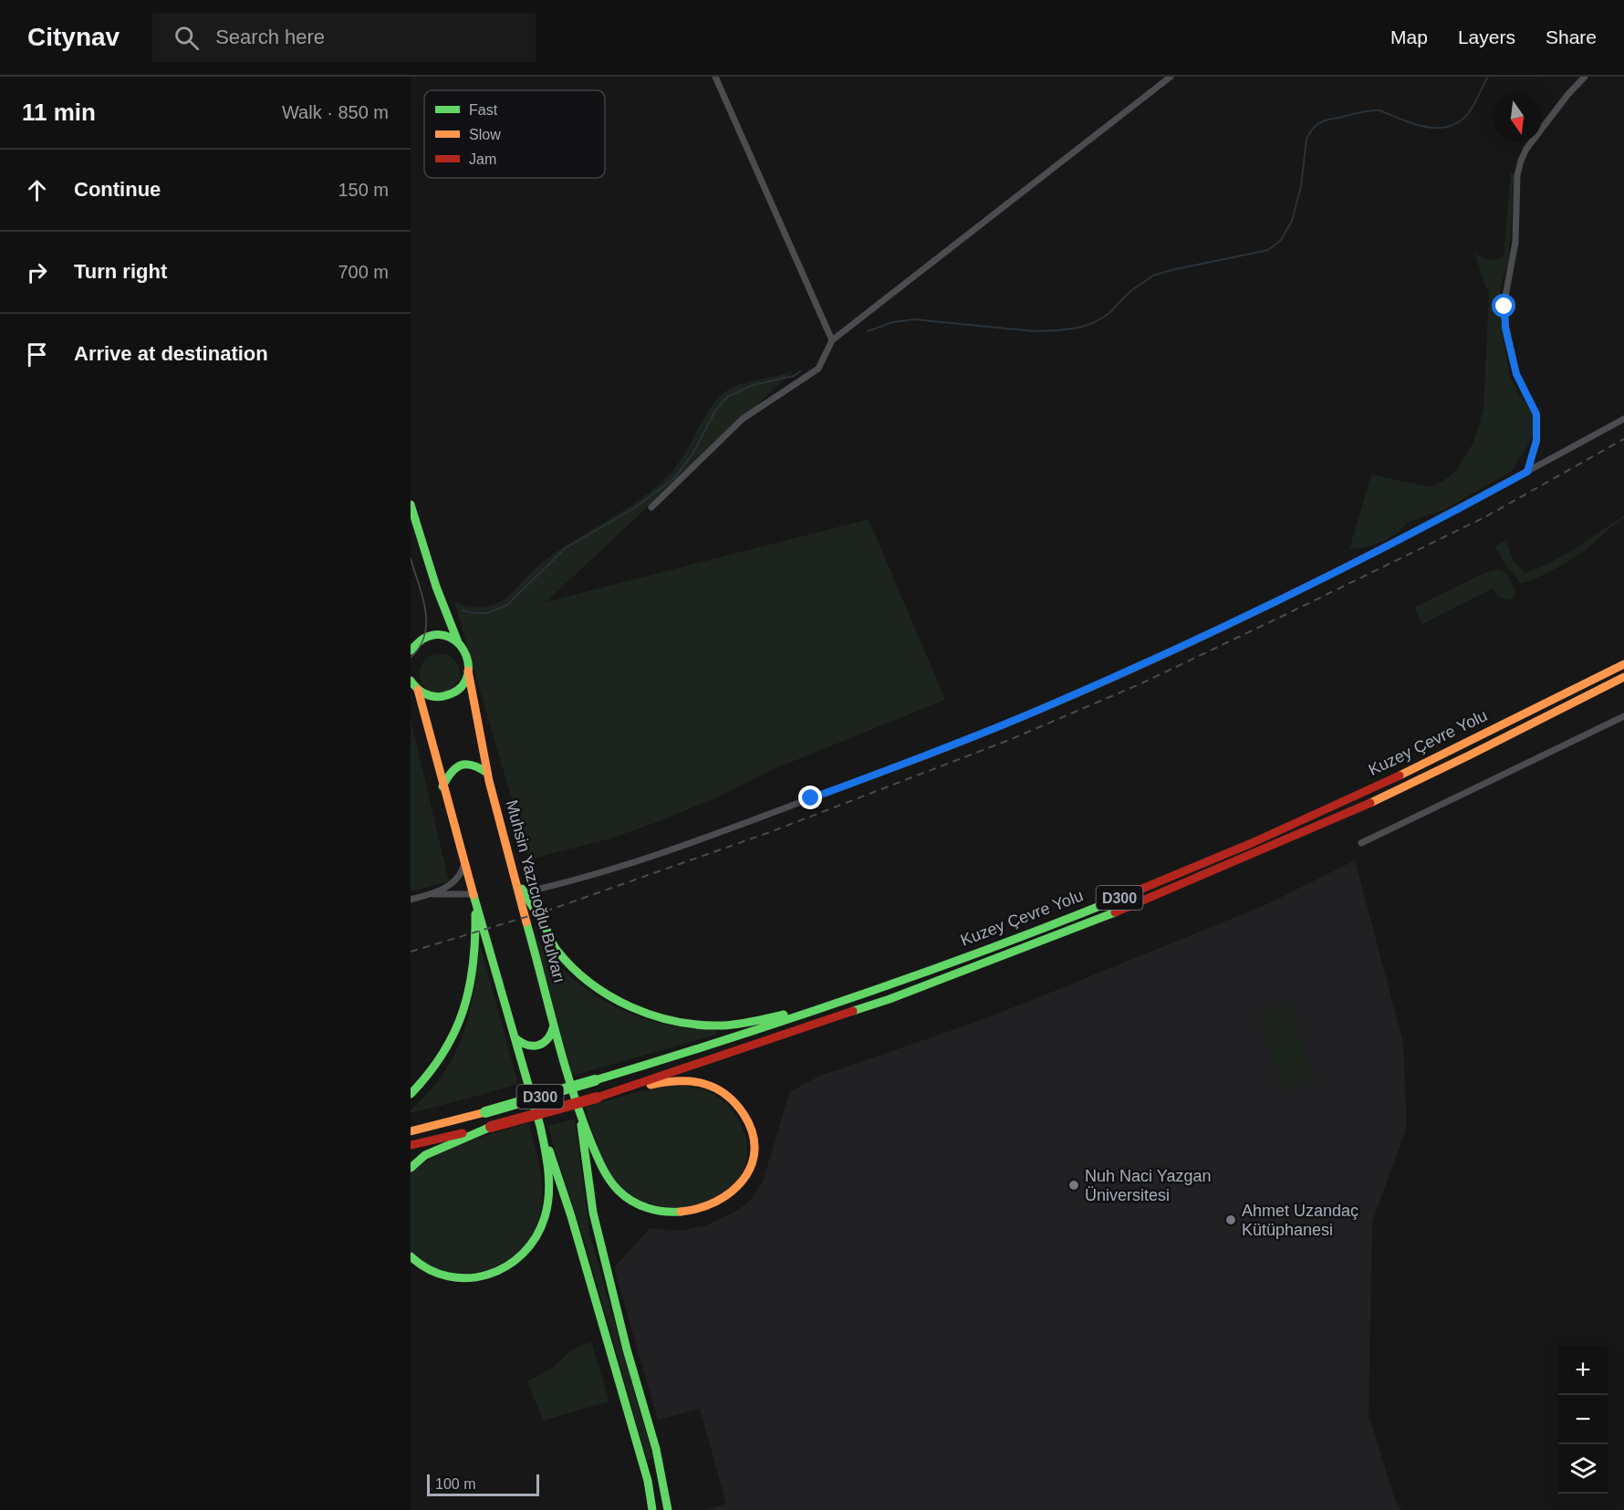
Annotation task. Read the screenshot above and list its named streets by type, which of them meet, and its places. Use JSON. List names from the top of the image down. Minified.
{"streets":{"main road":["Kuzey Çevre Yolu","Muhsin Yazıcıoğlu Bulvarı","D300"]},"crossings":[["Kuzey Çevre Yolu","D300"]],"places":["Nuh Naci Yazgan Üniversitesi","Ahmet Uzandaç Kütüphanesi"],"legend":["Fast","Slow","Jam"],"scale_bar":"100 m","north":"bottom","page":{"header":"Citynav","search":"Search here","nav":["Map","Layers","Share"],"heading":["11 min","Walk · 850 m"],"list":[["Continue","150 m"],["Turn right","700 m"],"Arrive at destination"],"map_buttons":["+","−"],"scale":"100 m"}}
